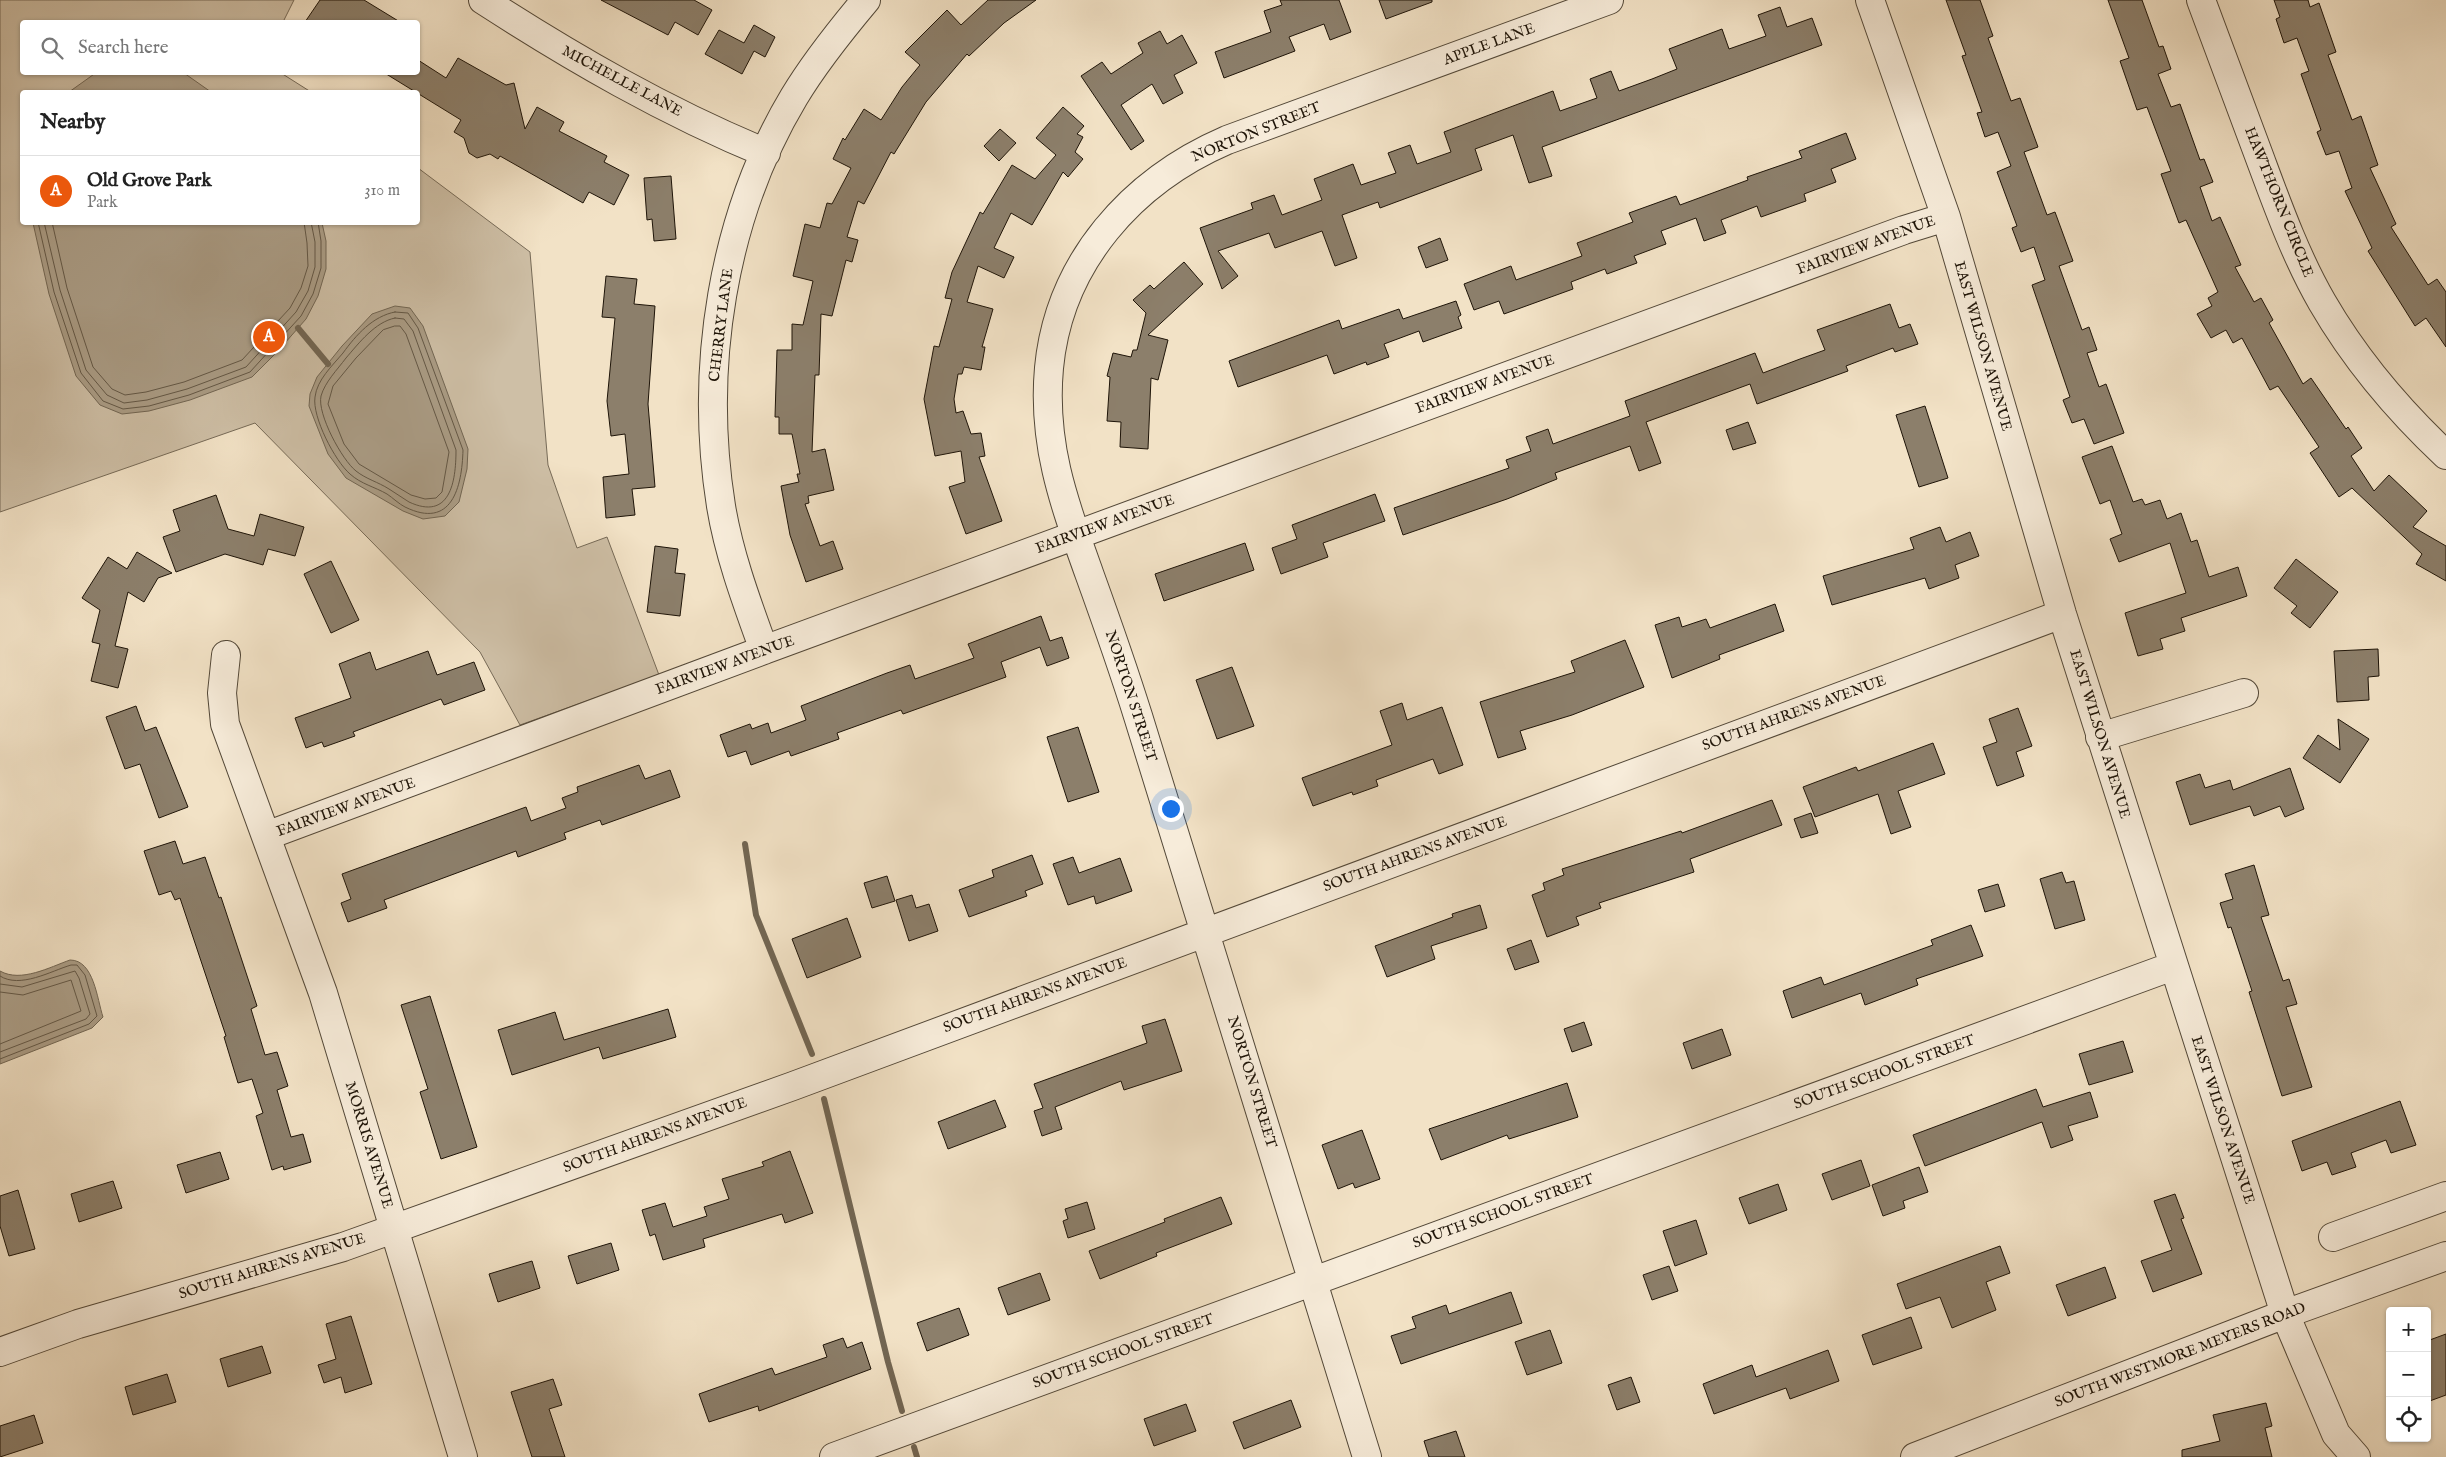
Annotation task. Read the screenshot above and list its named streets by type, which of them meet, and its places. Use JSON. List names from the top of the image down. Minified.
{"streets":{"street":["APPLE LANE","MICHELLE LANE","NORTON STREET","HAWTHORN CIRCLE","FAIRVIEW AVENUE","CHERRY LANE","EAST WILSON AVENUE","SOUTH AHRENS AVENUE","SOUTH SCHOOL STREET","MORRIS AVENUE","SOUTH WESTMORE MEYERS ROAD"]},"crossings":[["APPLE LANE","NORTON STREET"],["MICHELLE LANE","CHERRY LANE"],["NORTON STREET","FAIRVIEW AVENUE"],["NORTON STREET","SOUTH AHRENS AVENUE"],["NORTON STREET","SOUTH SCHOOL STREET"],["FAIRVIEW AVENUE","CHERRY LANE"],["FAIRVIEW AVENUE","EAST WILSON AVENUE"],["FAIRVIEW AVENUE","MORRIS AVENUE"],["EAST WILSON AVENUE","SOUTH AHRENS AVENUE"],["EAST WILSON AVENUE","SOUTH SCHOOL STREET"],["EAST WILSON AVENUE","SOUTH WESTMORE MEYERS ROAD"],["SOUTH AHRENS AVENUE","MORRIS AVENUE"]],"page":{"search":"Search here","heading":"Nearby","list":[{"mark":"A","name":"Old Grove Park","note":"Park","value":"310 m"}],"pins":"A","map_buttons":["+","−"]}}
